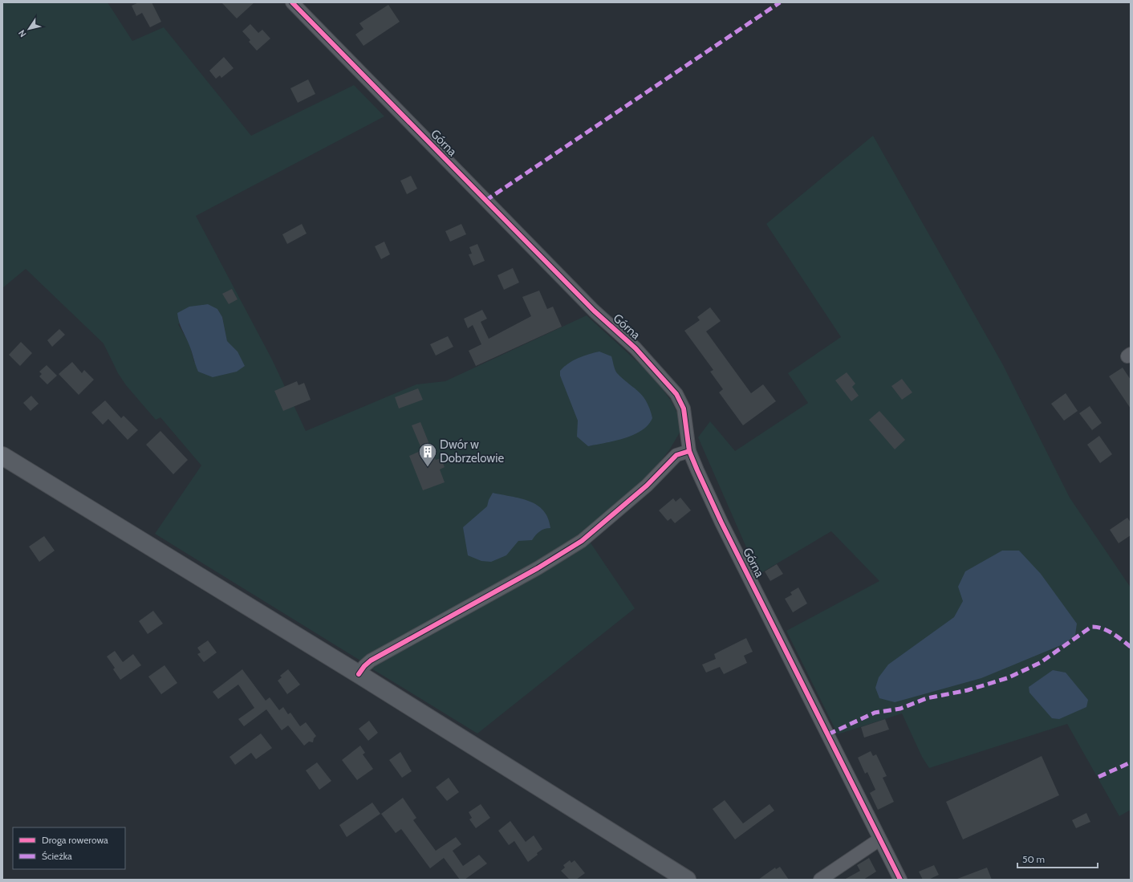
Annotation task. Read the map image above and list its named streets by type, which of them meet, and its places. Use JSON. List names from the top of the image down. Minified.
{"streets":{"street":["Górna"]},"places":{"building":["Dwór w Dobrzelowie"]},"legend":["Droga rowerowa","Ścieżka"],"scale_bar":"50 m","north":"bottom left"}
